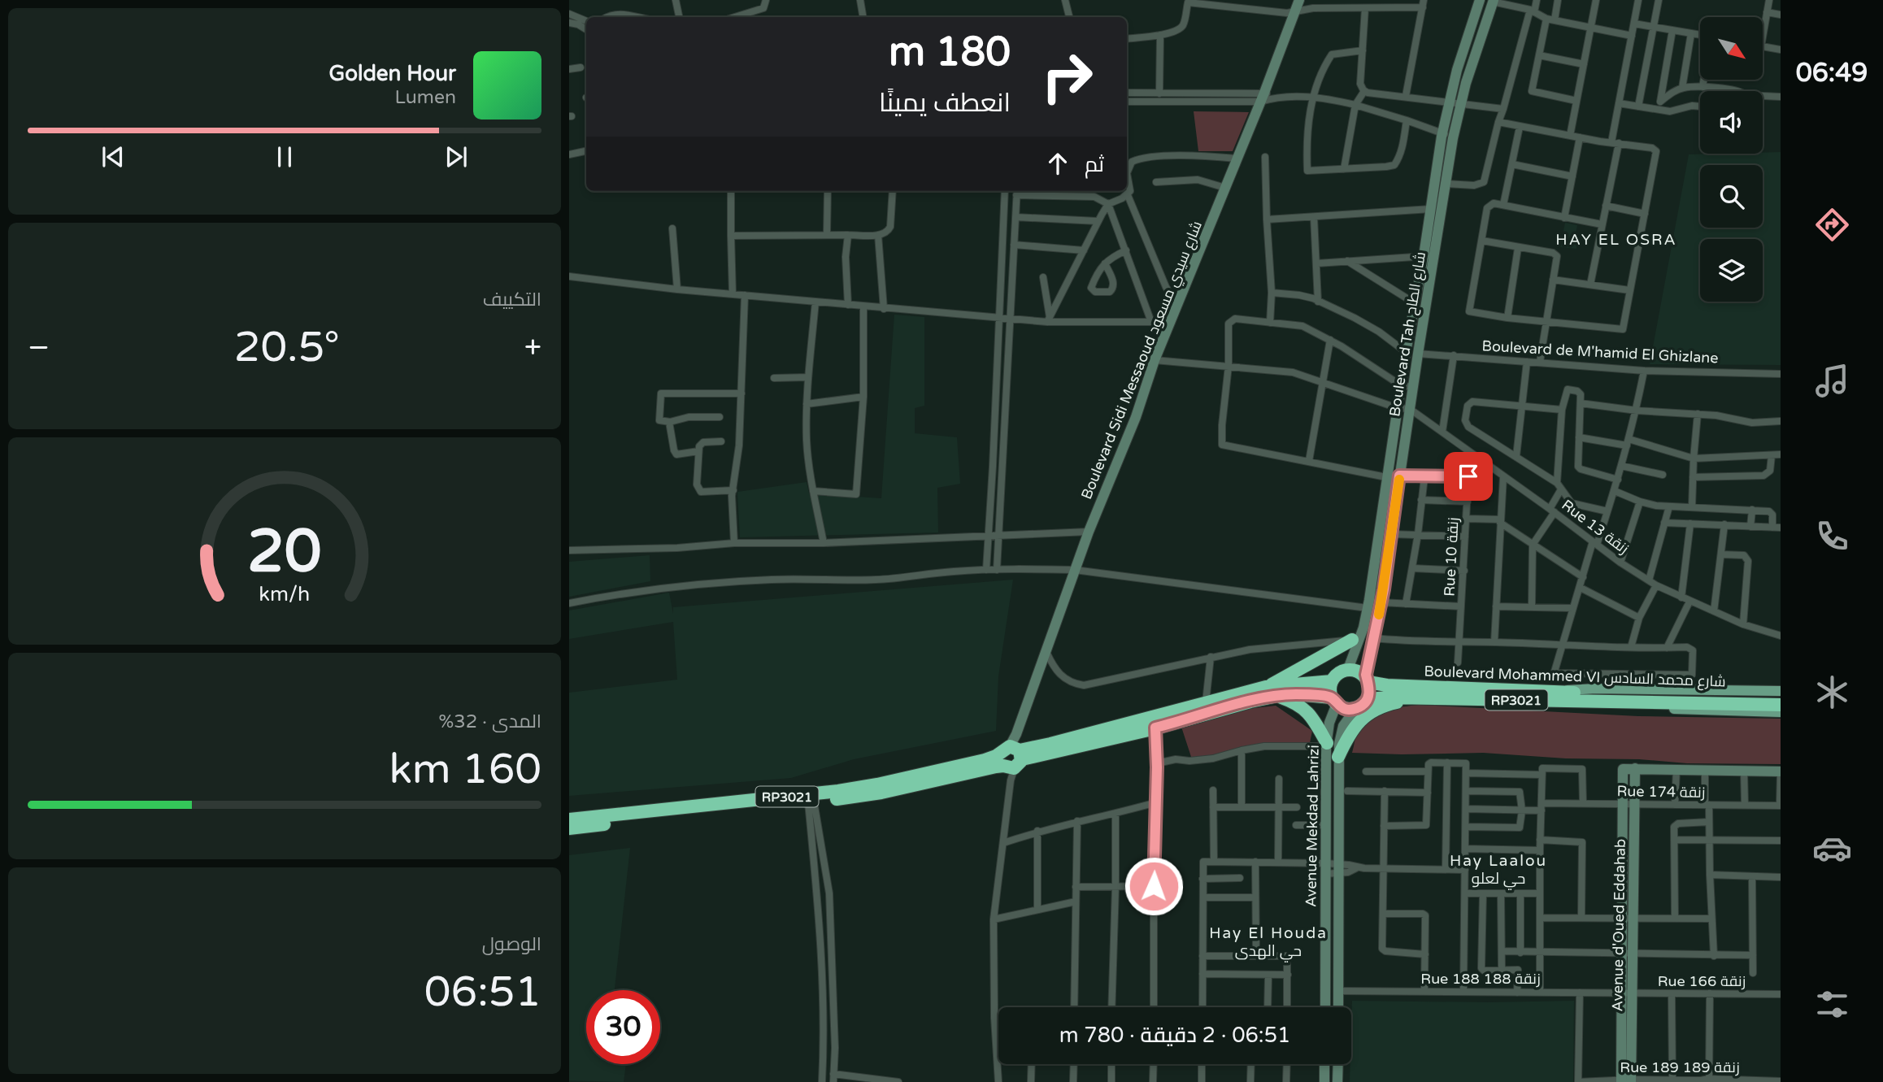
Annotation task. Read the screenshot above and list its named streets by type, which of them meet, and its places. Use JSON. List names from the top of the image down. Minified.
{"streets":{"highway":["Boulevard Mohammed VI شارع محمد السادس","RP3021"],"street":["Boulevard Tah شارع الطاح","Boulevard de M'hamid El Ghizlane","Boulevard Sidi Messaoud شارع سيدي مسعود","Rue 13 زنقة","Rue 10 زنقة","Rue 174 زنقة","Avenue Mekdad Lahrizi","Avenue d'Oued Eddahab","Rue 188 زنقة 188","Rue 166 زنقة","Rue 189 زنقة 189"]},"crossings":[["Boulevard Tah شارع الطاح","Boulevard de M'hamid El Ghizlane"],["Boulevard Tah شارع الطاح","Rue 13 زنقة"],["Boulevard Tah شارع الطاح","Boulevard Mohammed VI شارع محمد السادس"],["Boulevard Tah شارع الطاح","RP3021"],["Boulevard Tah شارع الطاح","Avenue Mekdad Lahrizi"],["Boulevard Sidi Messaoud شارع سيدي مسعود","RP3021"],["Rue 13 زنقة","Rue 10 زنقة"],["Boulevard Mohammed VI شارع محمد السادس","RP3021"],["Boulevard Mohammed VI شارع محمد السادس","Avenue Mekdad Lahrizi"],["RP3021","Avenue Mekdad Lahrizi"],["Rue 174 زنقة","Avenue d'Oued Eddahab"],["Avenue Mekdad Lahrizi","Rue 188 زنقة 188"],["Avenue d'Oued Eddahab","Rue 188 زنقة 188"],["Avenue d'Oued Eddahab","Rue 166 زنقة"],["Avenue d'Oued Eddahab","Rue 189 زنقة 189"],["Rue 188 زنقة 188","Rue 166 زنقة"],["Rue 188 زنقة 188","Rue 189 زنقة 189"]],"districts":["HAY EL OSRA","Hay Laalou حي لعلو","Hay El Houda حي الهدى"],"north":"bottom right","page":{"tabs":"06:49","turn":["180 m","انعطف يمينًا"],"song":["Golden Hour","Lumen"],"then":"ثم","tile":["التكييف",["المدى · 32%","160 km"],["الوصول","06:51"]],"heat":["−","20.5°","+"],"limit":"30","trip":"06:51 · 2 دقيقة · 780 m","gauge":["20","km/h"]}}
